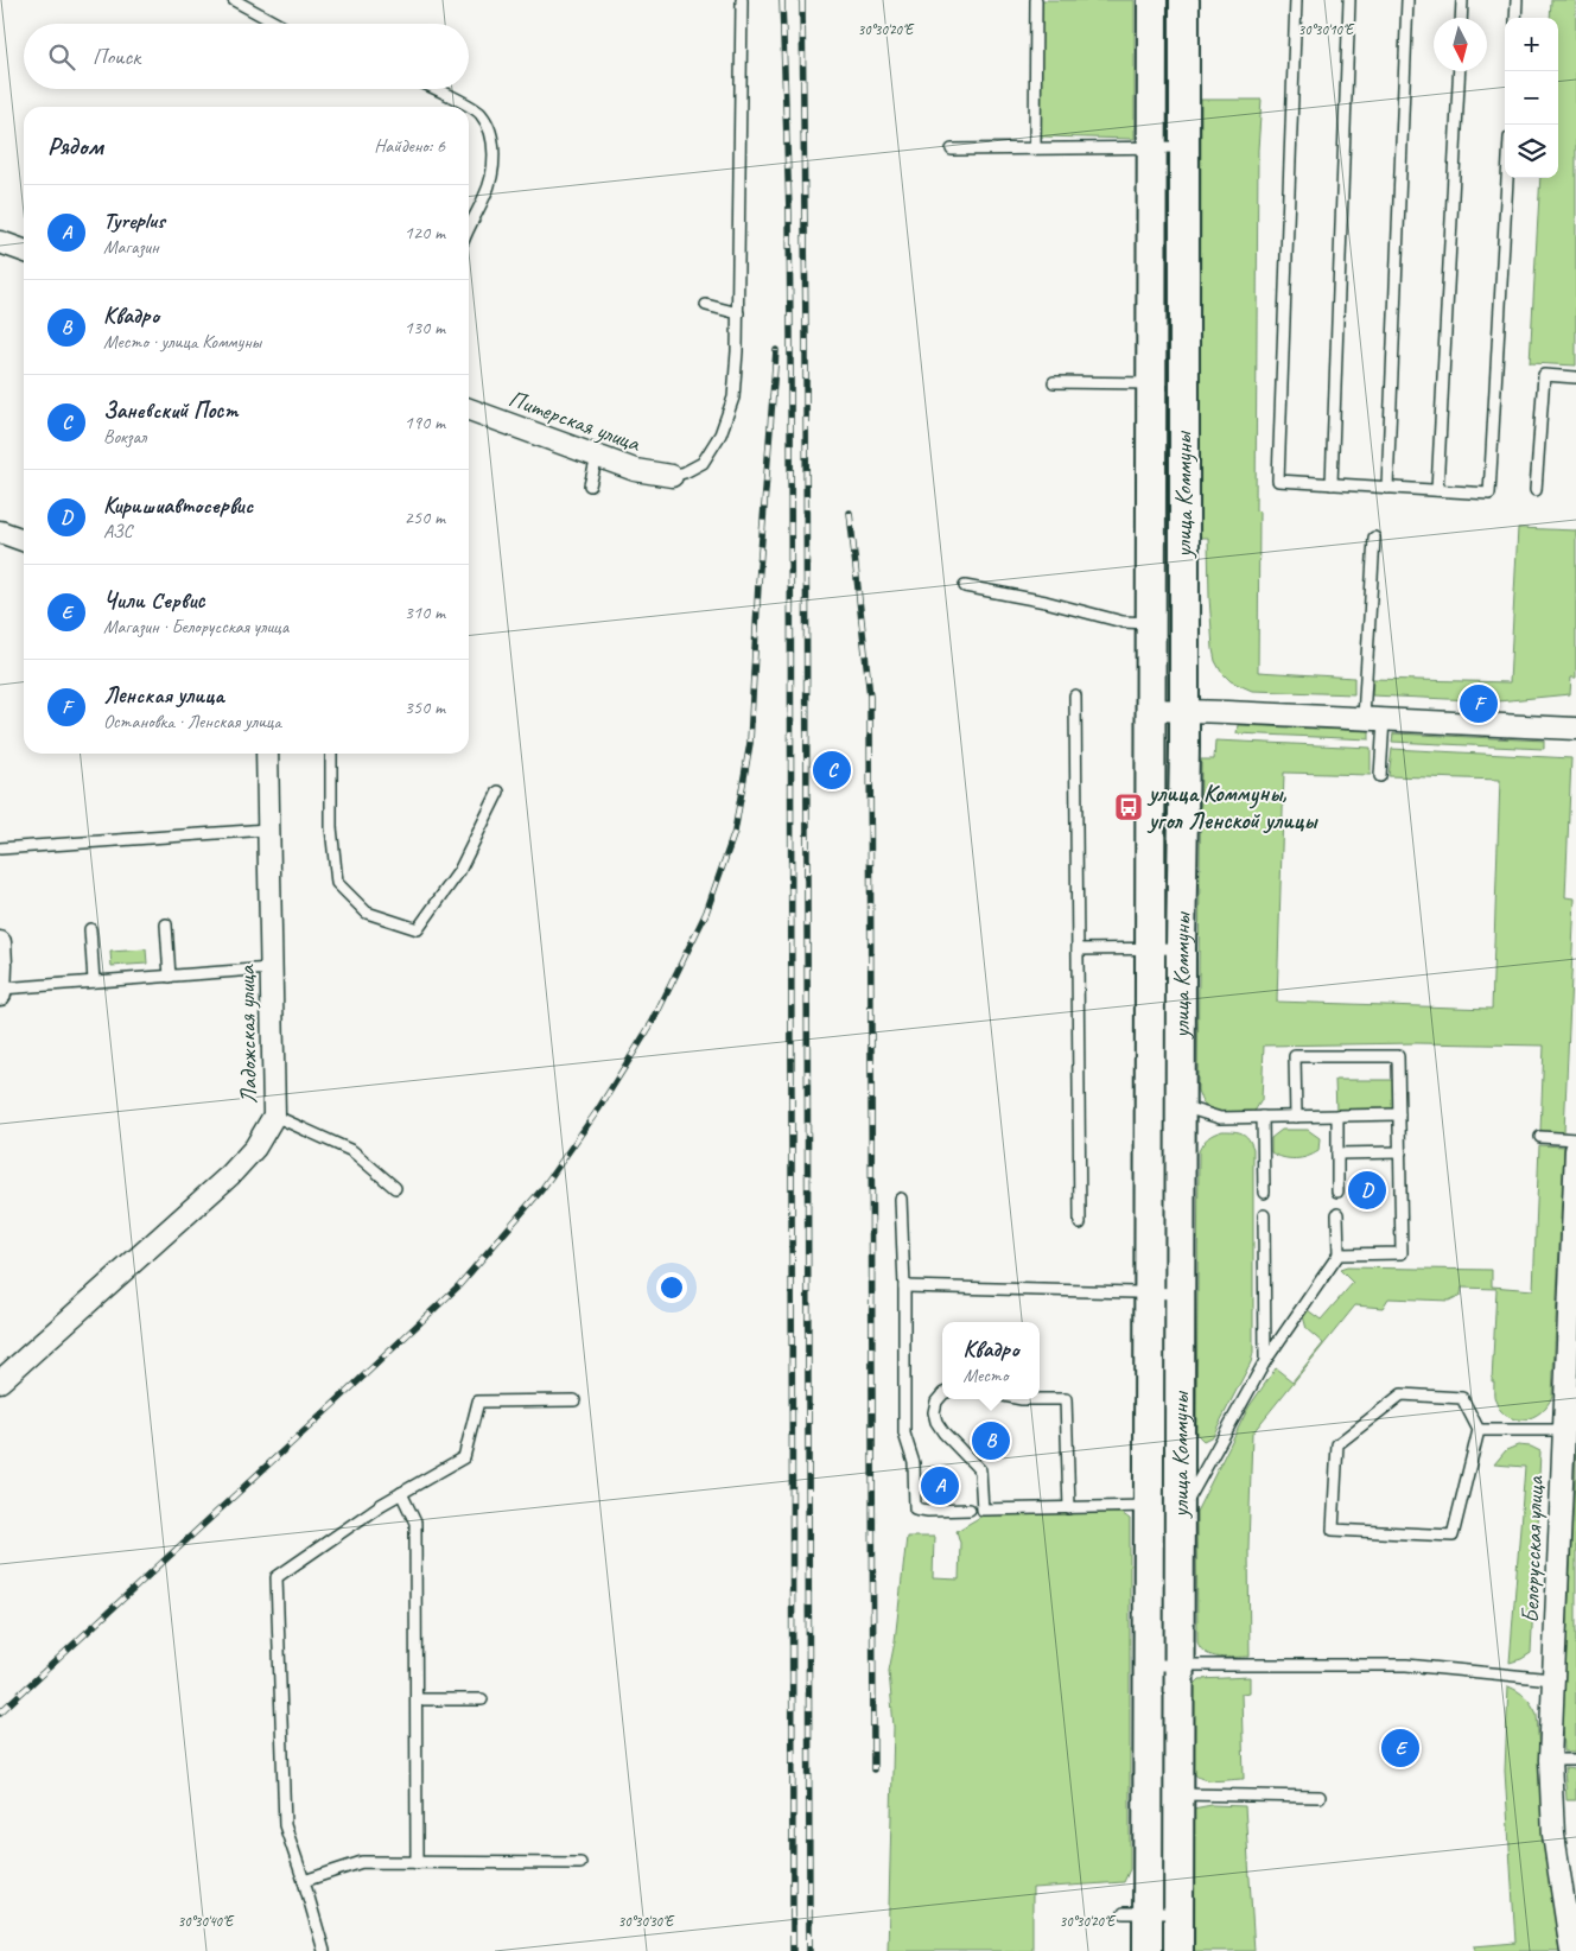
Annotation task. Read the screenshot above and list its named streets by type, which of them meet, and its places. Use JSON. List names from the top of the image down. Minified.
{"streets":{"street":["Питерская улица","улица Коммуны","Ладожская улица","Белорусская улица"]},"places":{"bus stop":["улица Коммуны, угол Ленской улицы"]},"north":"bottom","page":{"map_buttons":["+","−"],"search":"Поиск","heading":["Рядом","Найдено: 6"],"list":[{"mark":"A","name":"Tyreplus","note":"Магазин","value":"120 m"},{"mark":"B","name":"Квадро","note":"Место · улица Коммуны","value":"130 m"},{"mark":"C","name":"Заневский Пост","note":"Вокзал","value":"190 m"},{"mark":"D","name":"Киришиавтосервис","note":"АЗС","value":"250 m"},{"mark":"E","name":"Чили Сервис","note":"Магазин · Белорусская улица","value":"310 m"},{"mark":"F","name":"Ленская улица","note":"Остановка · Ленская улица","value":"350 m"}],"pins":["F","C","D","B","A","E"],"popup":["Квадро","Место"]},"coordinates":["30°30'20\"E","30°30'10\"E","30°30'40\"E","30°30'30\"E"]}
